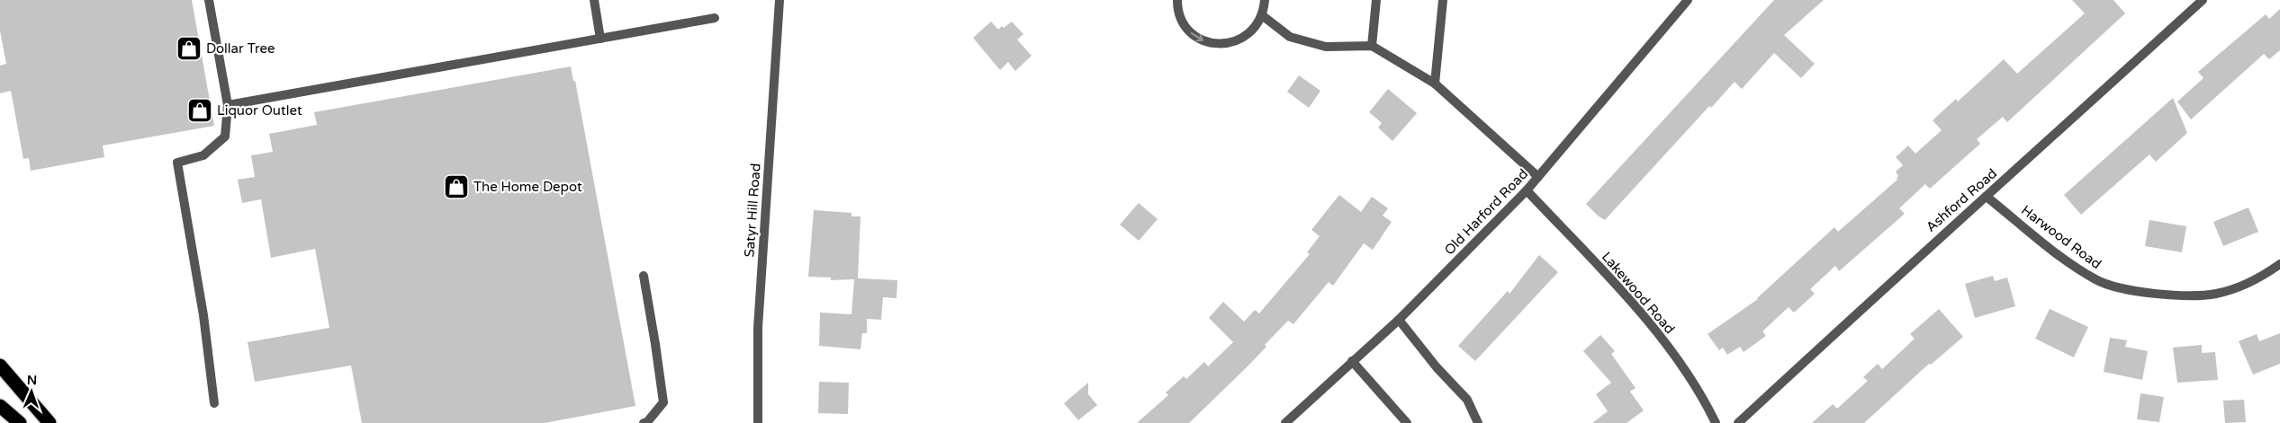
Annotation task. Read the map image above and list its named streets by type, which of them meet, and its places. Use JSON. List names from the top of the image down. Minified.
{"streets":{"street":["Ashford Road","Satyr Hill Road","Old Harford Road","Harwood Road","Lakewood Road"]},"crossings":[["Ashford Road","Harwood Road"],["Old Harford Road","Lakewood Road"]],"places":{"shop":["Dollar Tree","Liquor Outlet","The Home Depot"]},"north":"top"}
